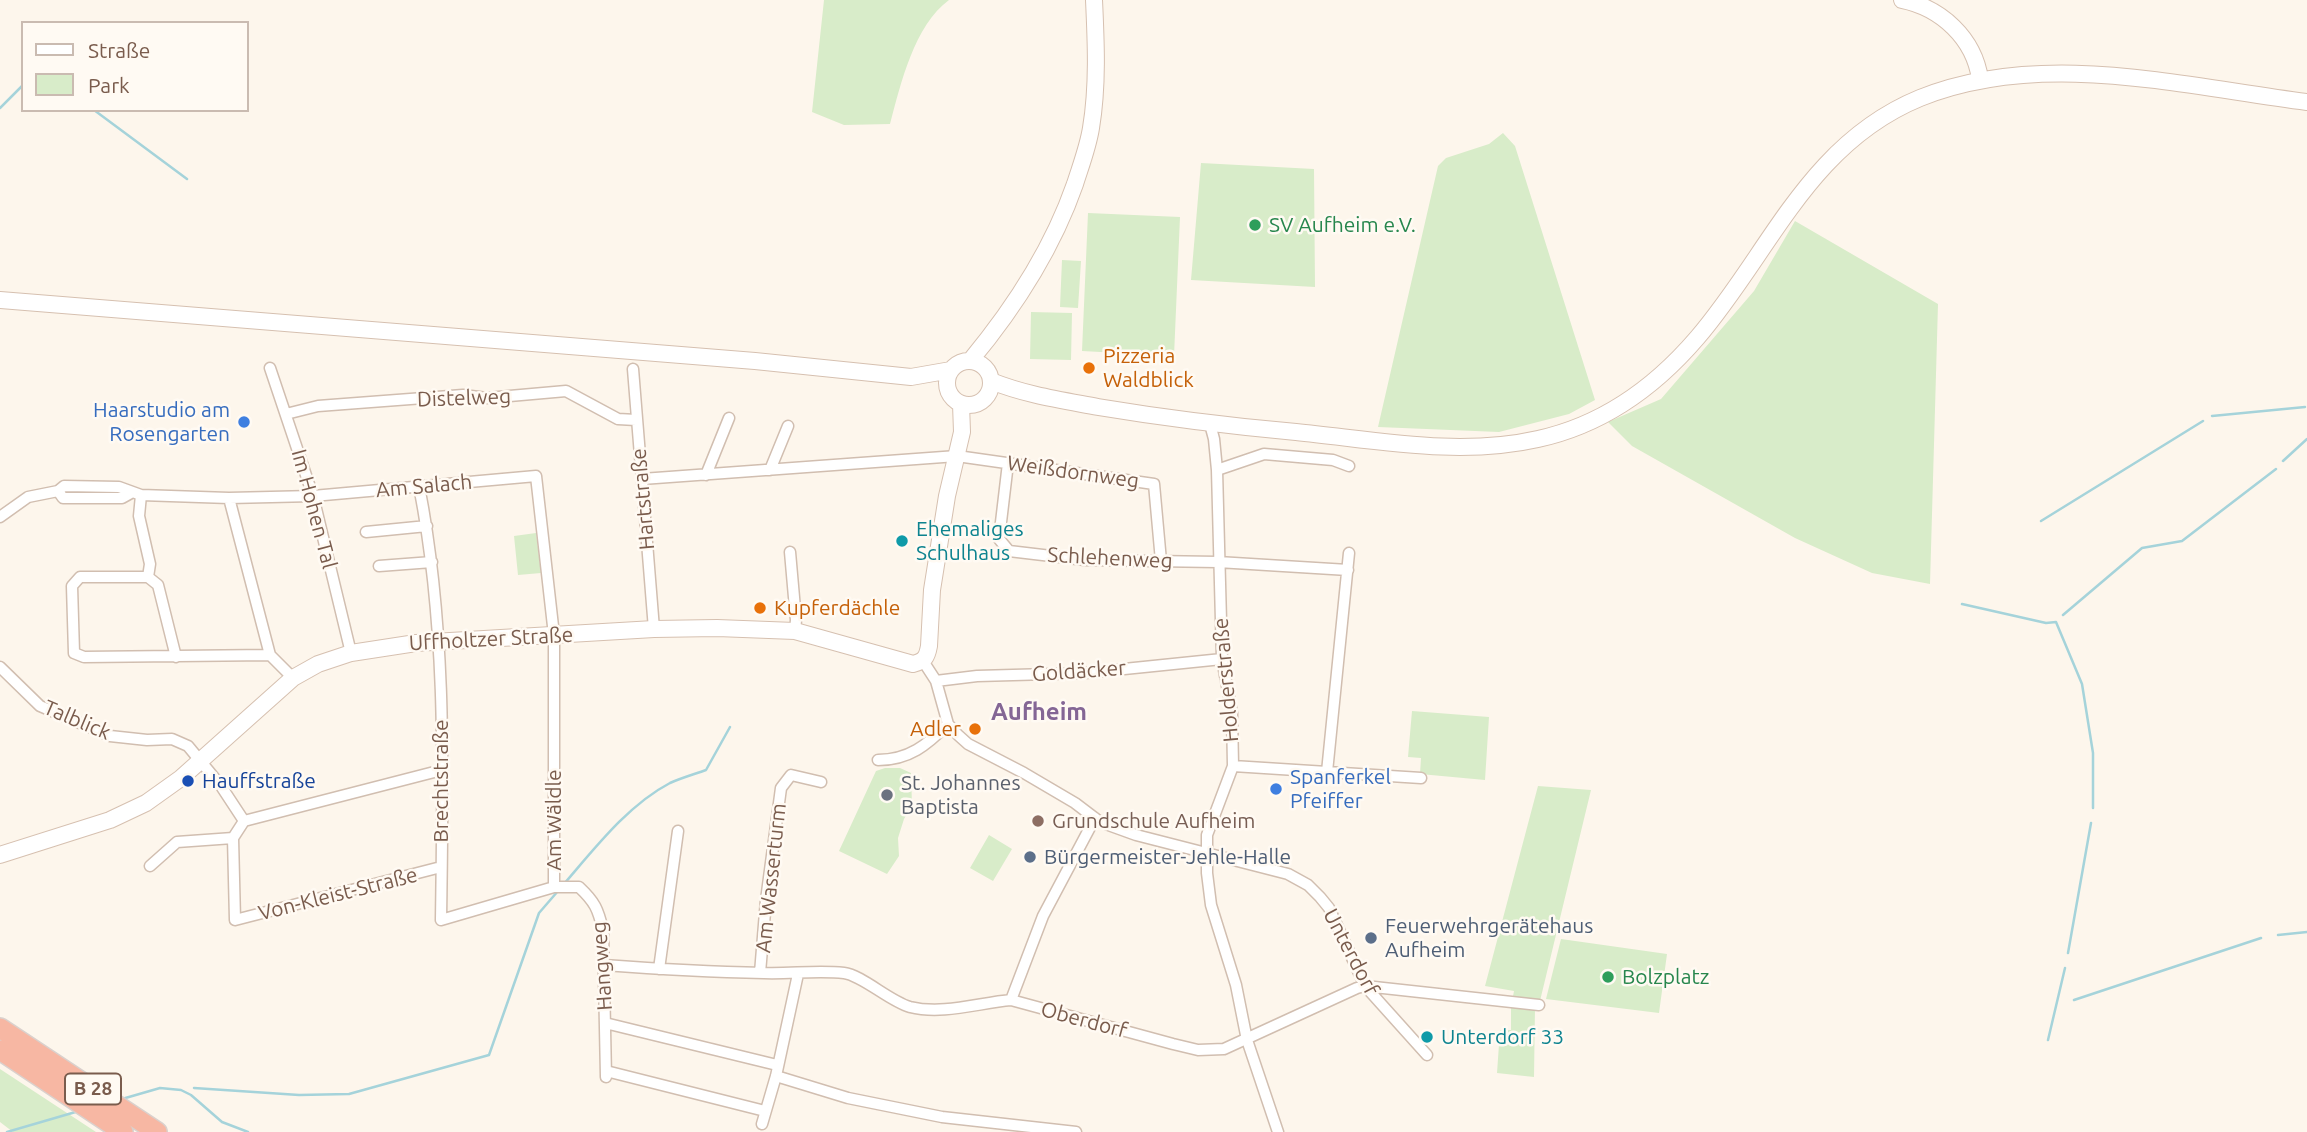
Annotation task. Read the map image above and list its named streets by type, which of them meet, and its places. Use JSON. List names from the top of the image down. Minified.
{"streets":{"highway":["B 28"],"main road":["Uffholtzer Straße"],"street":["Distelweg","Weißdornweg","Am Salach","Hartstraße","Im Hohen Tal","Schlehenweg","Goldäcker","Holderstraße","Talblick","Brechtstraße","Am Wäldle","Am Wasserturm","Von-Kleist-Straße","Unterdorf","Hangweg","Oberdorf"]},"crossings":[["Distelweg","Hartstraße"],["Distelweg","Im Hohen Tal"],["Weißdornweg","Hartstraße"],["Weißdornweg","Schlehenweg"],["Am Salach","Im Hohen Tal"],["Am Salach","Brechtstraße"],["Am Salach","Am Wäldle"],["Hartstraße","Uffholtzer Straße"],["Im Hohen Tal","Uffholtzer Straße"],["Schlehenweg","Holderstraße"],["Uffholtzer Straße","Talblick"],["Uffholtzer Straße","Brechtstraße"],["Uffholtzer Straße","Am Wäldle"],["Goldäcker","Holderstraße"],["Holderstraße","Unterdorf"],["Holderstraße","Oberdorf"],["Brechtstraße","Am Wäldle"],["Brechtstraße","Von-Kleist-Straße"],["Am Wäldle","Hangweg"],["Am Wasserturm","Oberdorf"],["Unterdorf","Oberdorf"],["Hangweg","Oberdorf"]],"districts":["Aufheim"],"places":["SV Aufheim e.V.","Pizzeria Waldblick","Haarstudio am Rosengarten","Ehemaliges Schulhaus","Kupferdächle","Adler","Hauffstraße","Spanferkel Pfeiffer","St. Johannes Baptista","Grundschule Aufheim","Bürgermeister-Jehle-Halle","Feuerwehrgerätehaus Aufheim","Bolzplatz","Unterdorf 33"],"legend":["Straße","Park"]}
